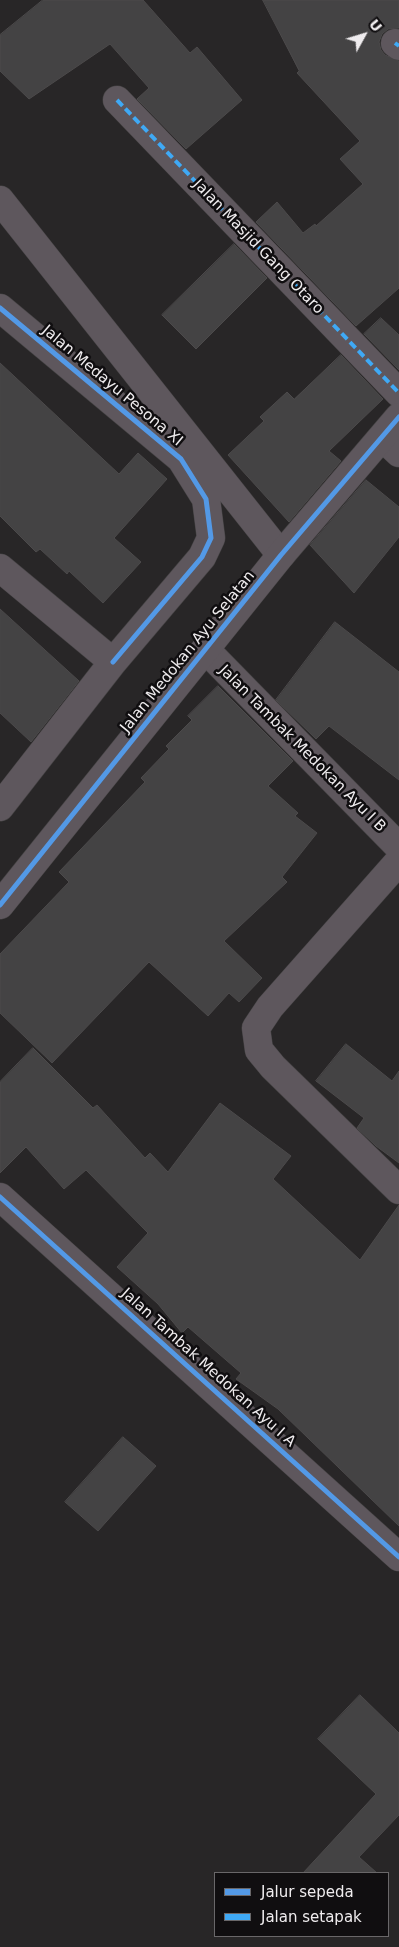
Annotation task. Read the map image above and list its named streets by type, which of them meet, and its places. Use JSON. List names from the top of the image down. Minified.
{"streets":{"street":["Jalan Masjid Gang Otaro","Jalan Medayu Pesona XI","Jalan Medokan Ayu Selatan","Jalan Tambak Medokan Ayu I B","Jalan Tambak Medokan Ayu I A"]},"crossings":[["Jalan Medokan Ayu Selatan","Jalan Tambak Medokan Ayu I B"]],"legend":["Jalur sepeda","Jalan setapak"],"north":"top right"}
